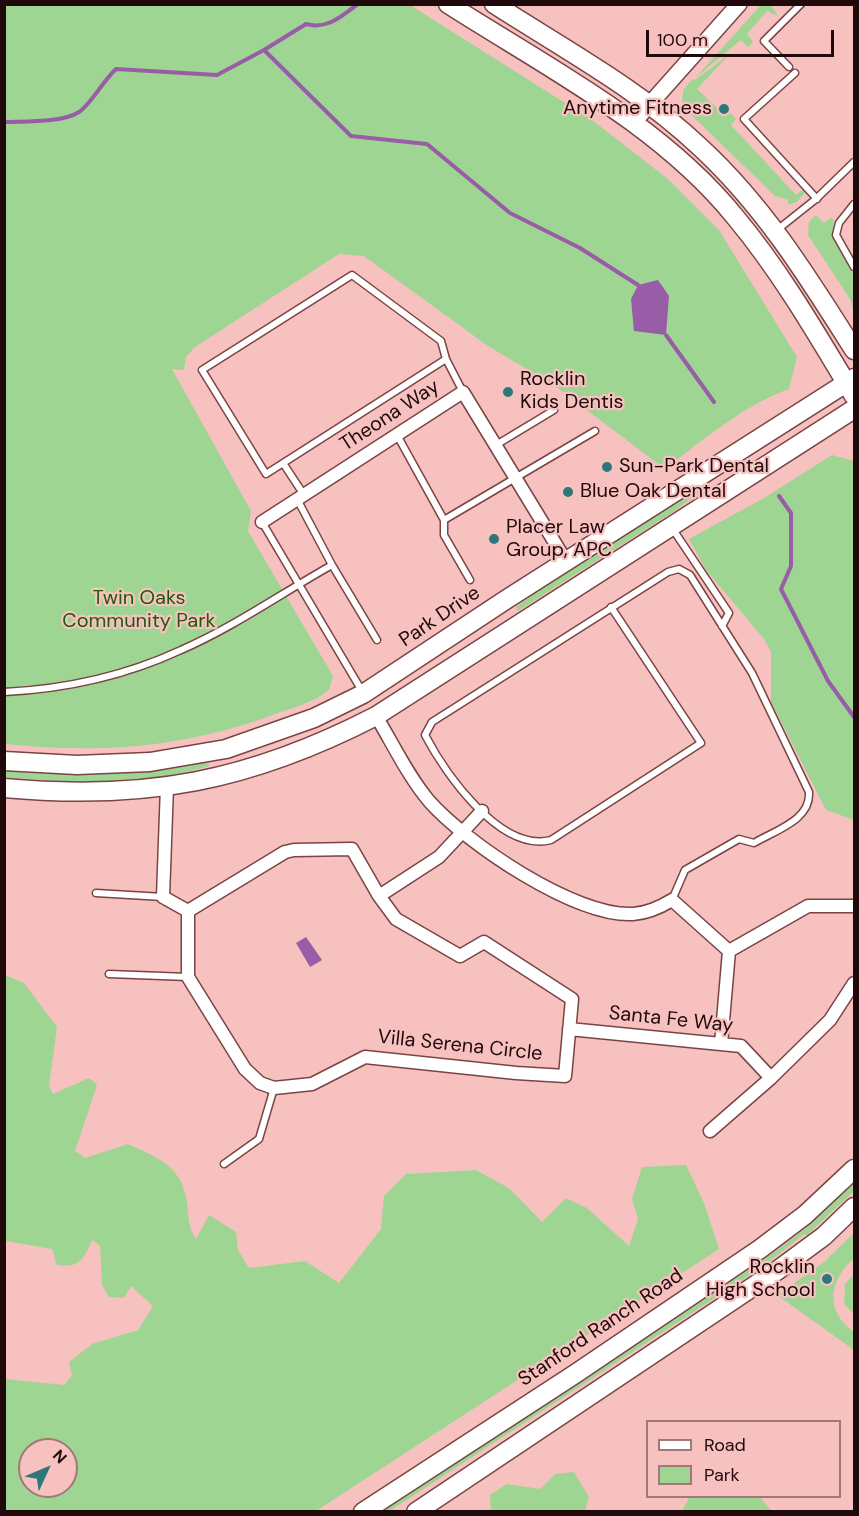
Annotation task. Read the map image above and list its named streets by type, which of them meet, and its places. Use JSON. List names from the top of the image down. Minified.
{"streets":{"main road":["Park Drive","Stanford Ranch Road"],"street":["Theona Way","Santa Fe Way","Villa Serena Circle"]},"crossings":[["Theona Way","Park Drive"],["Santa Fe Way","Villa Serena Circle"]],"parks":["Twin Oaks Community Park"],"places":["Anytime Fitness","Rocklin Kids Dentis","Sun-Park Dental","Blue Oak Dental","Placer Law Group, APC","Rocklin High School"],"legend":["Road","Park"],"scale_bar":"100 m","north":"top right"}
